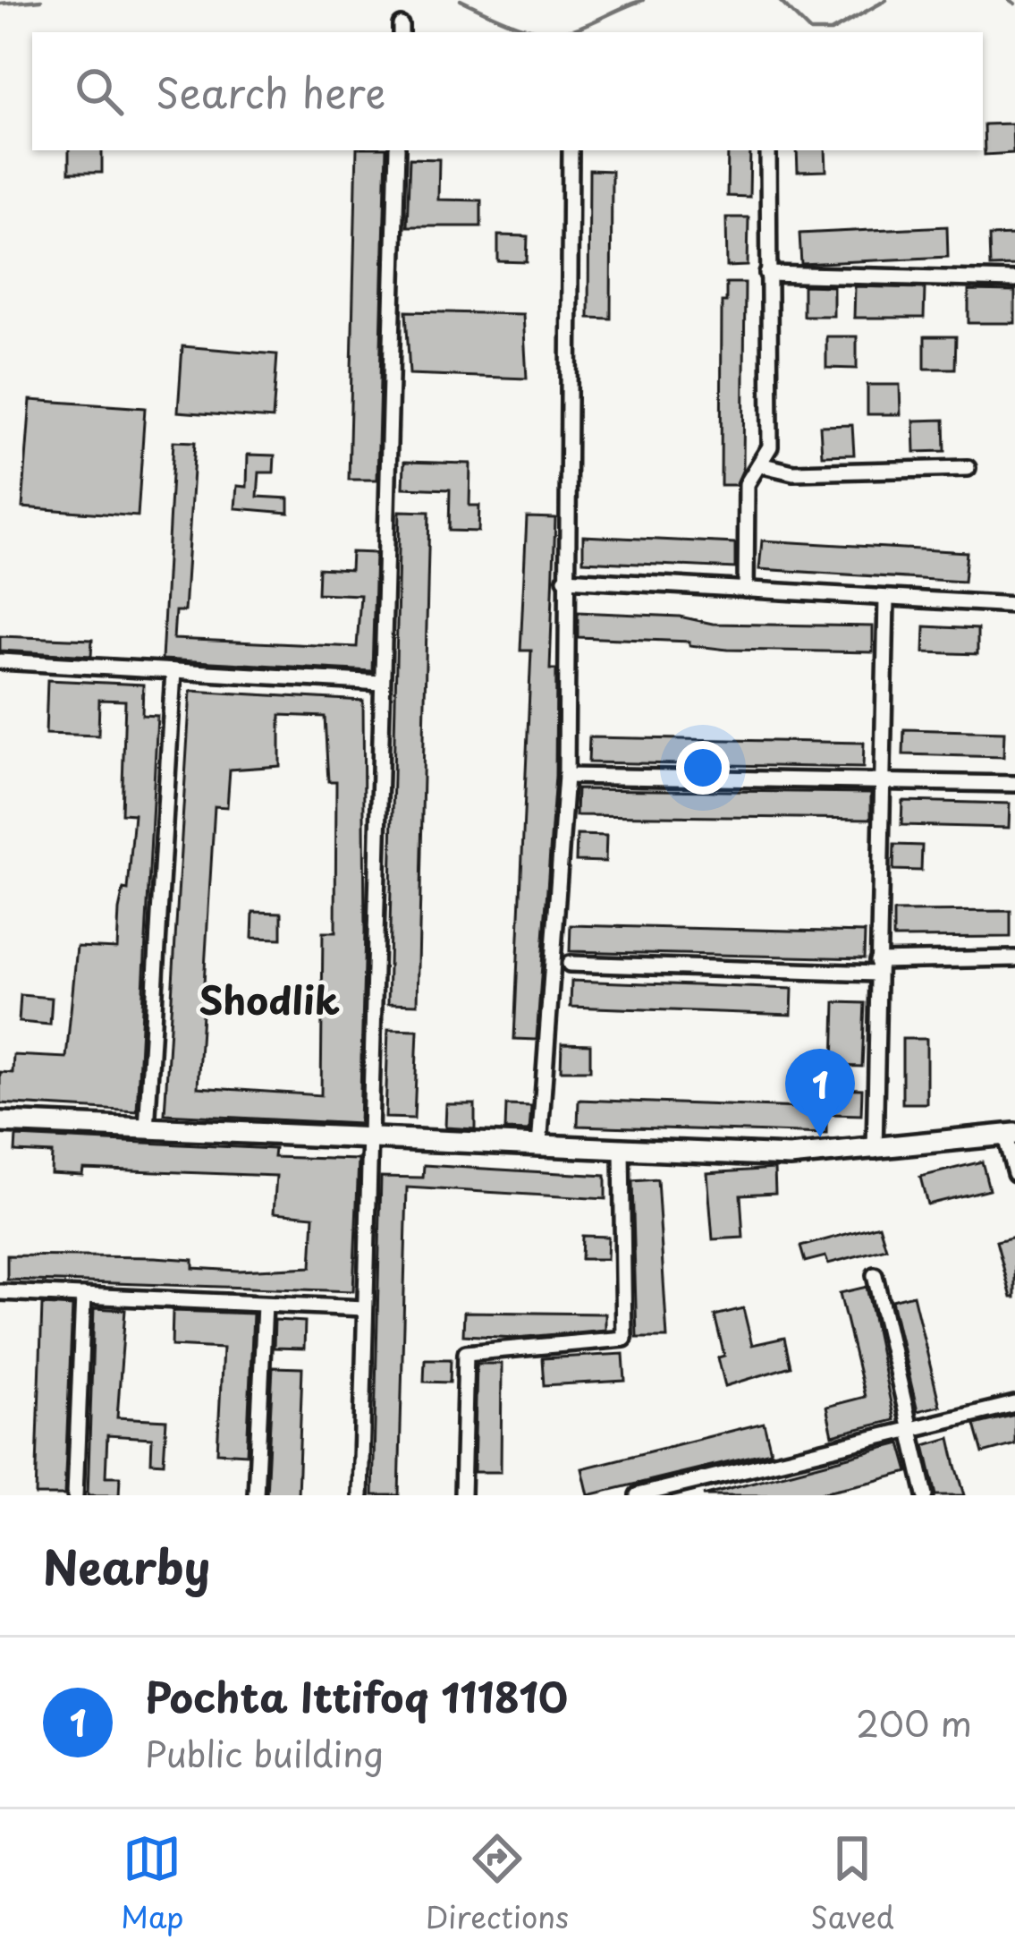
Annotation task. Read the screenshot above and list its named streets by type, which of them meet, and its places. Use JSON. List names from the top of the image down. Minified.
{"districts":["Shodlik"],"page":{"search":"Search here","pins":"1","heading":"Nearby","list":[{"mark":"1","name":"Pochta Ittifoq 111810","note":"Public building","value":"200 m"}],"nav":["Map","Directions","Saved"]}}
